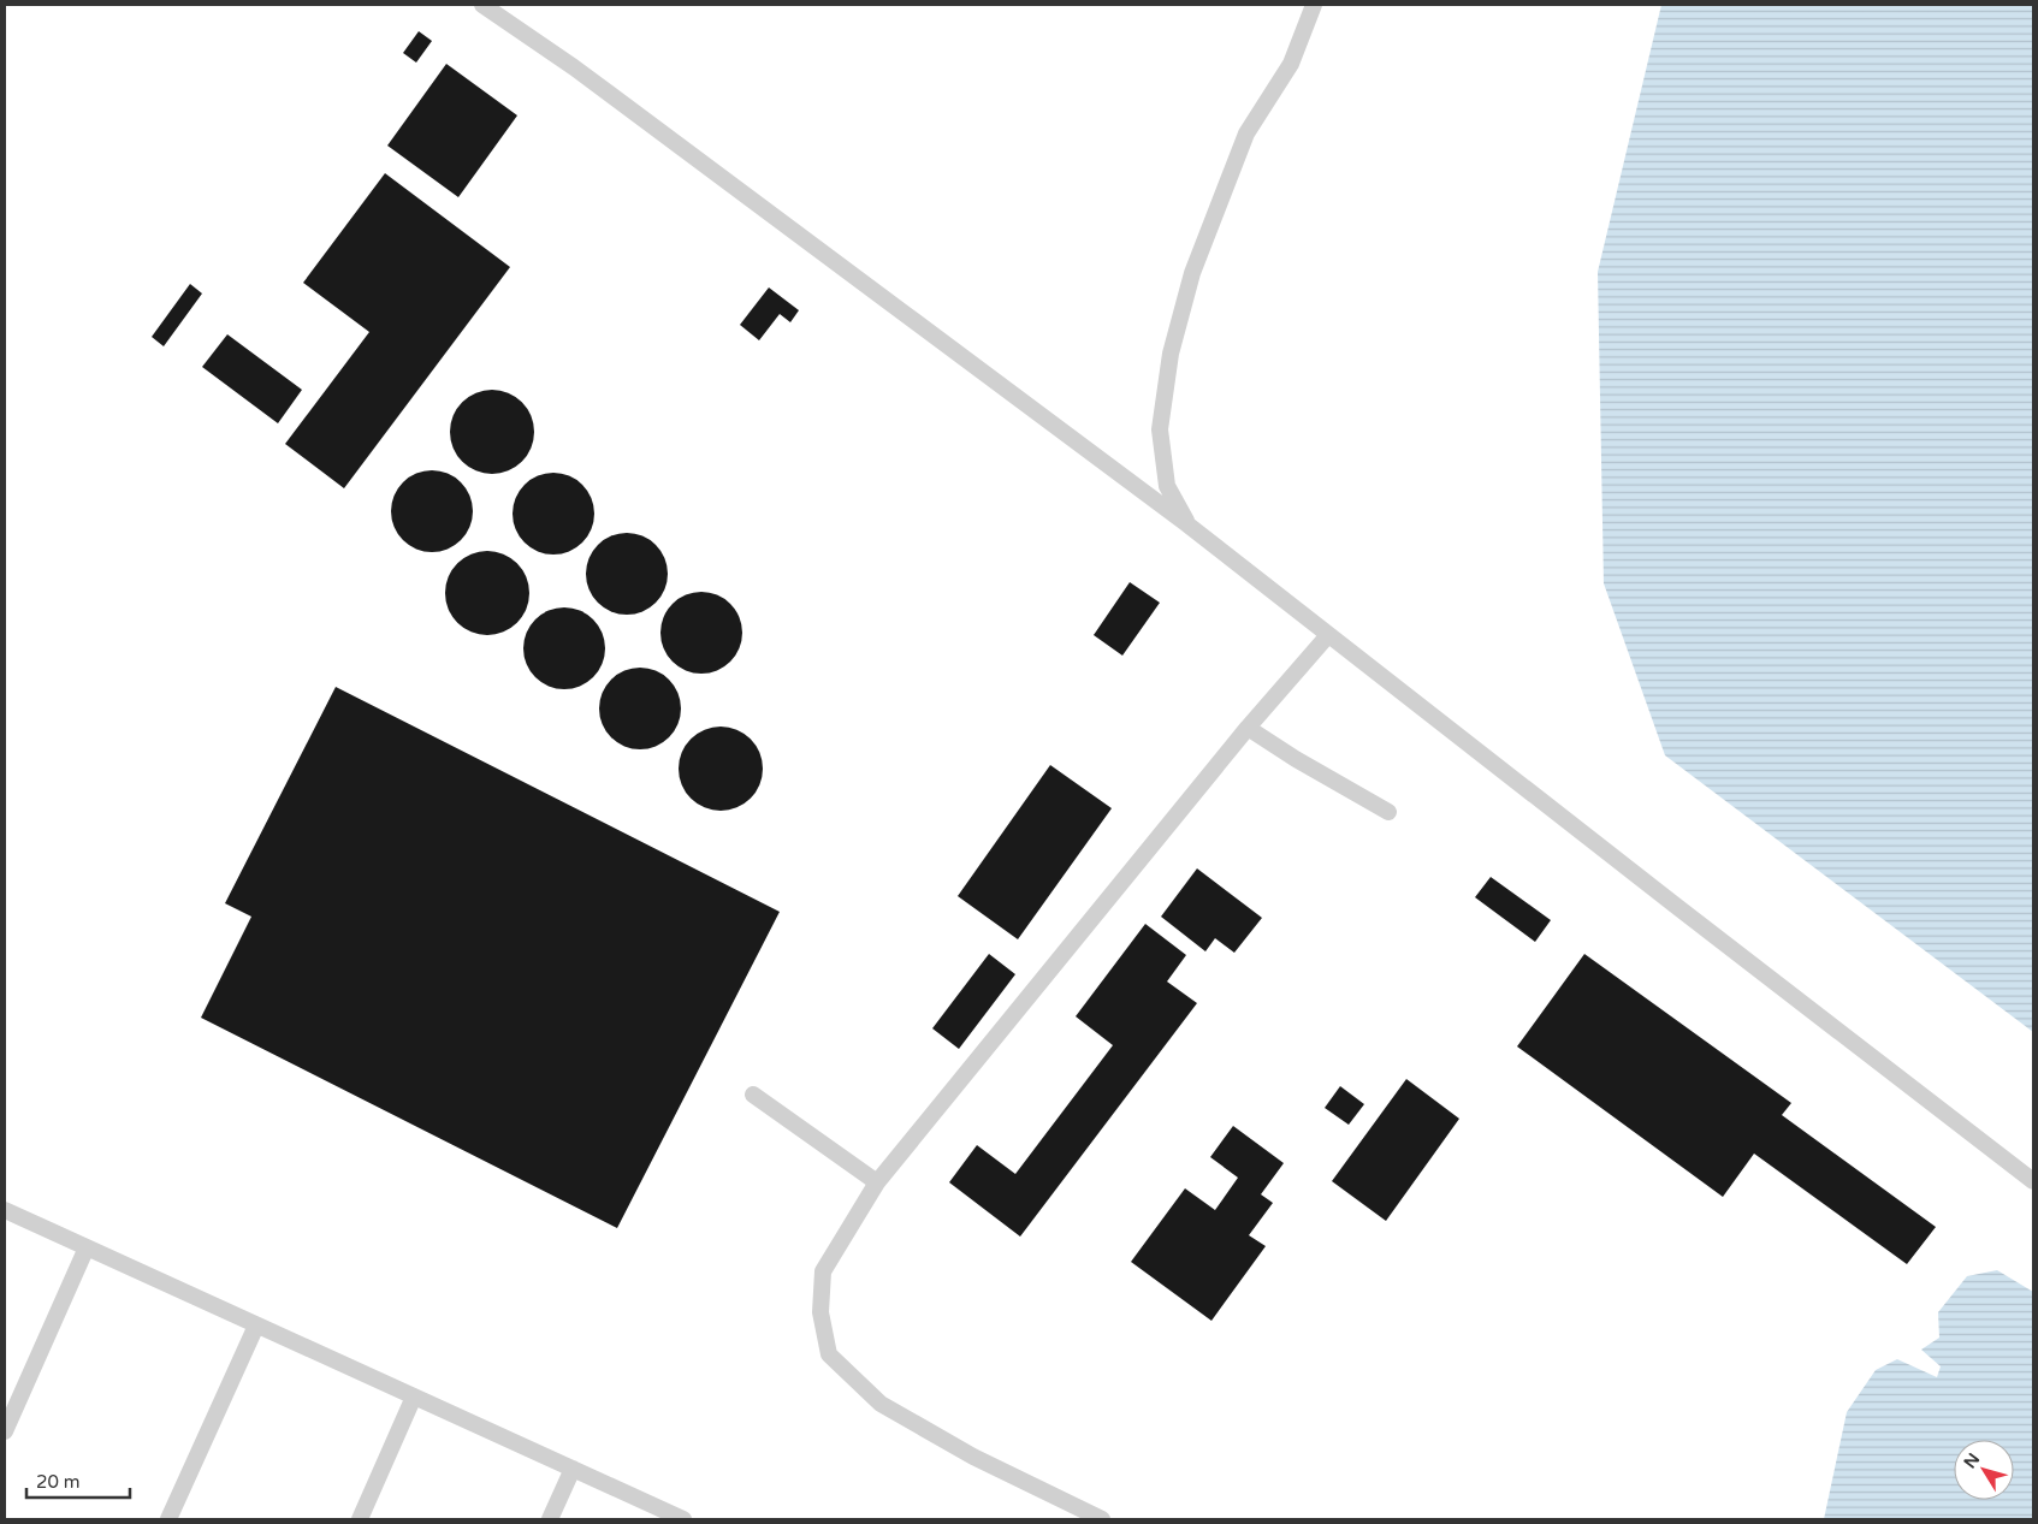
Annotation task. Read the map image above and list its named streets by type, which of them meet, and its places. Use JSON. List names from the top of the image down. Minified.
{"scale_bar":"20 m","north":"top left"}
